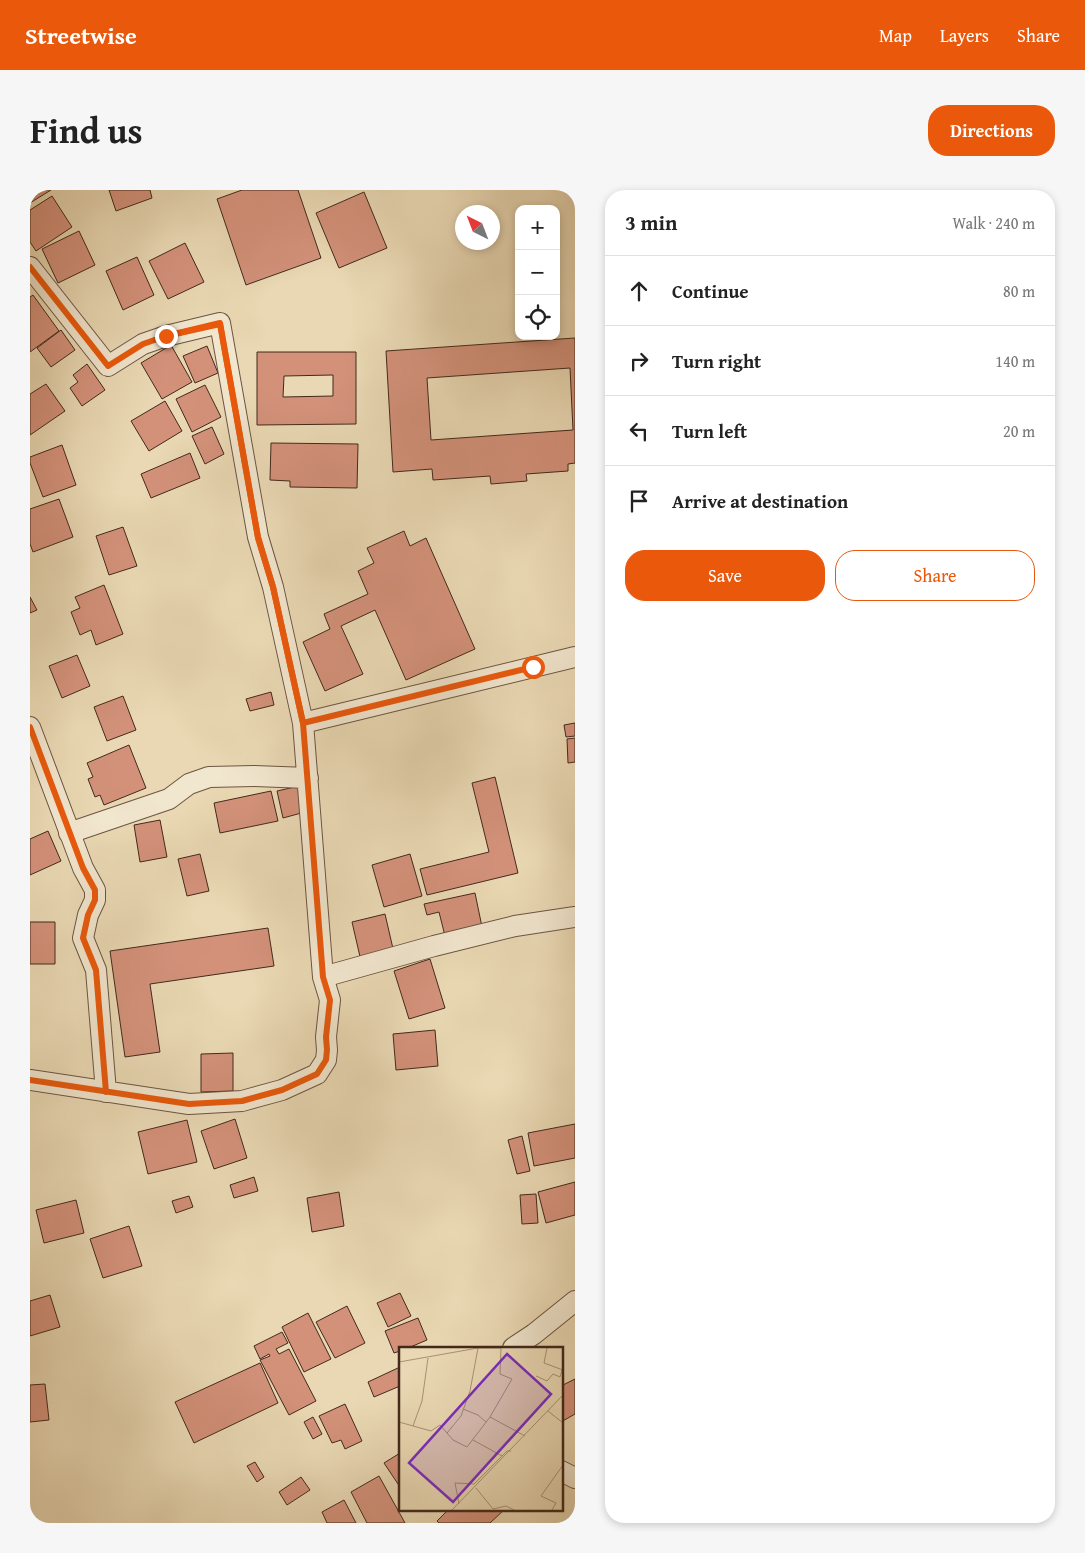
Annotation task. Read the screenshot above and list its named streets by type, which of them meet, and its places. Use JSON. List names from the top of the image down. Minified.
{"north":"top left","page":{"header":"Streetwise","nav":["Map","Layers","Share"],"title":"Find us","buttons":["Directions",["Save","Share"]],"heading":["3 min","Walk · 240 m"],"map_buttons":["+","−"],"list":[["Continue","80 m"],["Turn right","140 m"],["Turn left","20 m"],"Arrive at destination"]}}
